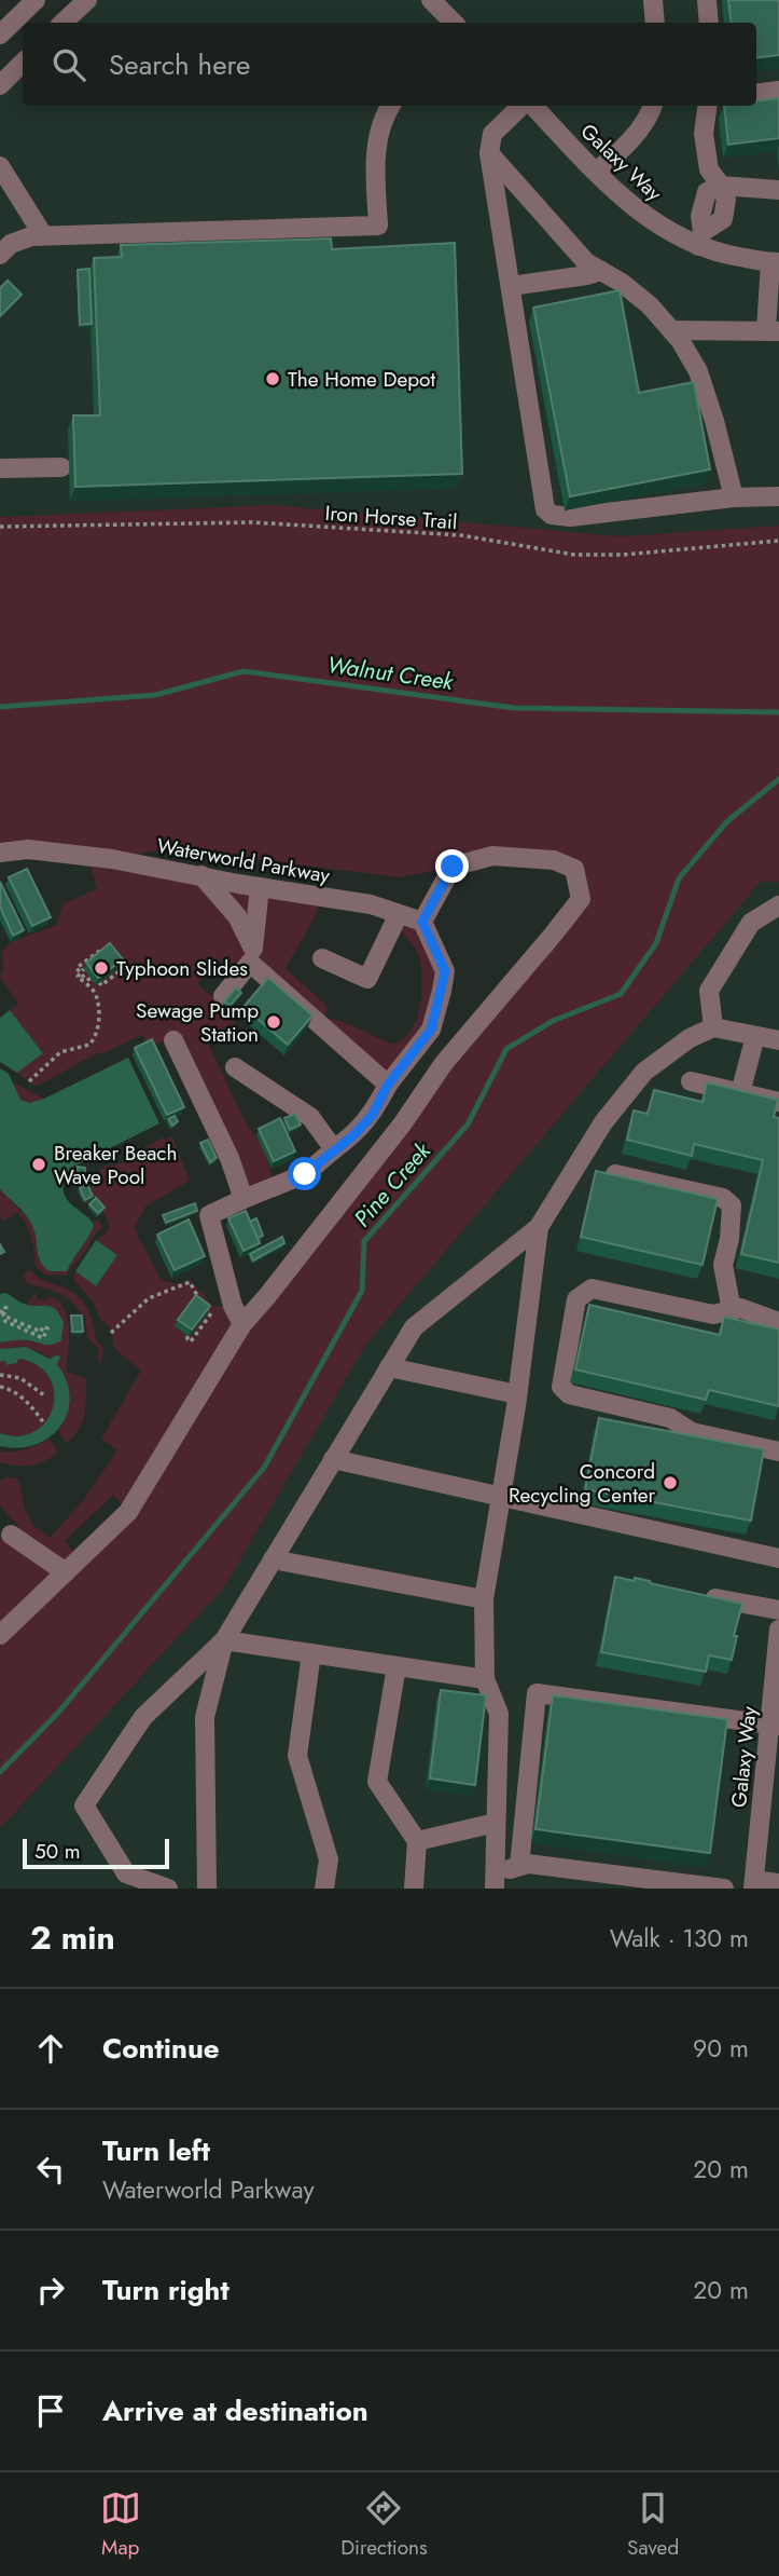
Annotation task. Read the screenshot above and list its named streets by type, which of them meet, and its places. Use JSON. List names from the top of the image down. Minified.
{"streets":{"street":["Galaxy Way","Waterworld Parkway"],"path":["Iron Horse Trail"]},"water":["Walnut Creek","Pine Creek"],"places":["The Home Depot","Typhoon Slides","Sewage Pump Station","Breaker Beach Wave Pool","Concord Recycling Center"],"scale_bar":"50 m","page":{"search":"Search here","scale":"50 m","heading":["2 min","Walk · 130 m"],"list":[["Continue","90 m"],["Turn left","Waterworld Parkway","20 m"],["Turn right","20 m"],"Arrive at destination"],"nav":["Map","Directions","Saved"]}}
